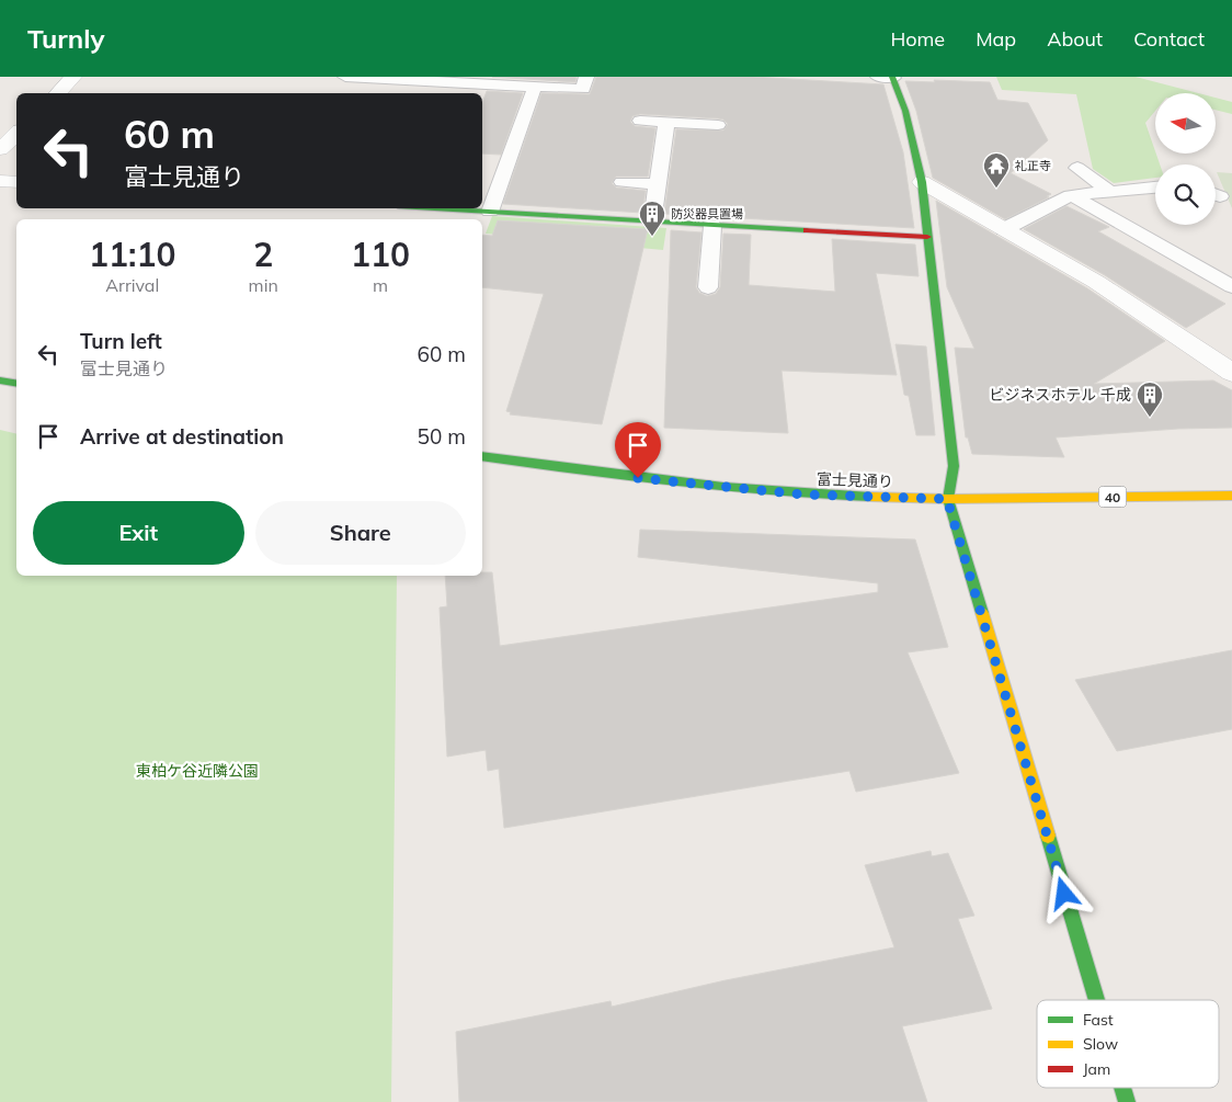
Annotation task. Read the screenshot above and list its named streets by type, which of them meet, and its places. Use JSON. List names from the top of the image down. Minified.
{"streets":{"street":["富士見通り","40"]},"parks":["東柏ケ谷近隣公園"],"places":{"temple":["礼正寺"],"building":["防災器具置場","ビジネスホテル 千成"]},"legend":["Fast","Slow","Jam"],"north":"left","page":{"header":"Turnly","nav":["Home","Map","About","Contact"],"turn":["60 m","富士見通り"],"eta":["11:10","Arrival","2","min","110","m"],"list":[{"name":"Turn left","note":"富士見通り","value":"60 m"},{"name":"Arrive at destination","value":"50 m"}],"buttons":["Exit","Share"]}}
